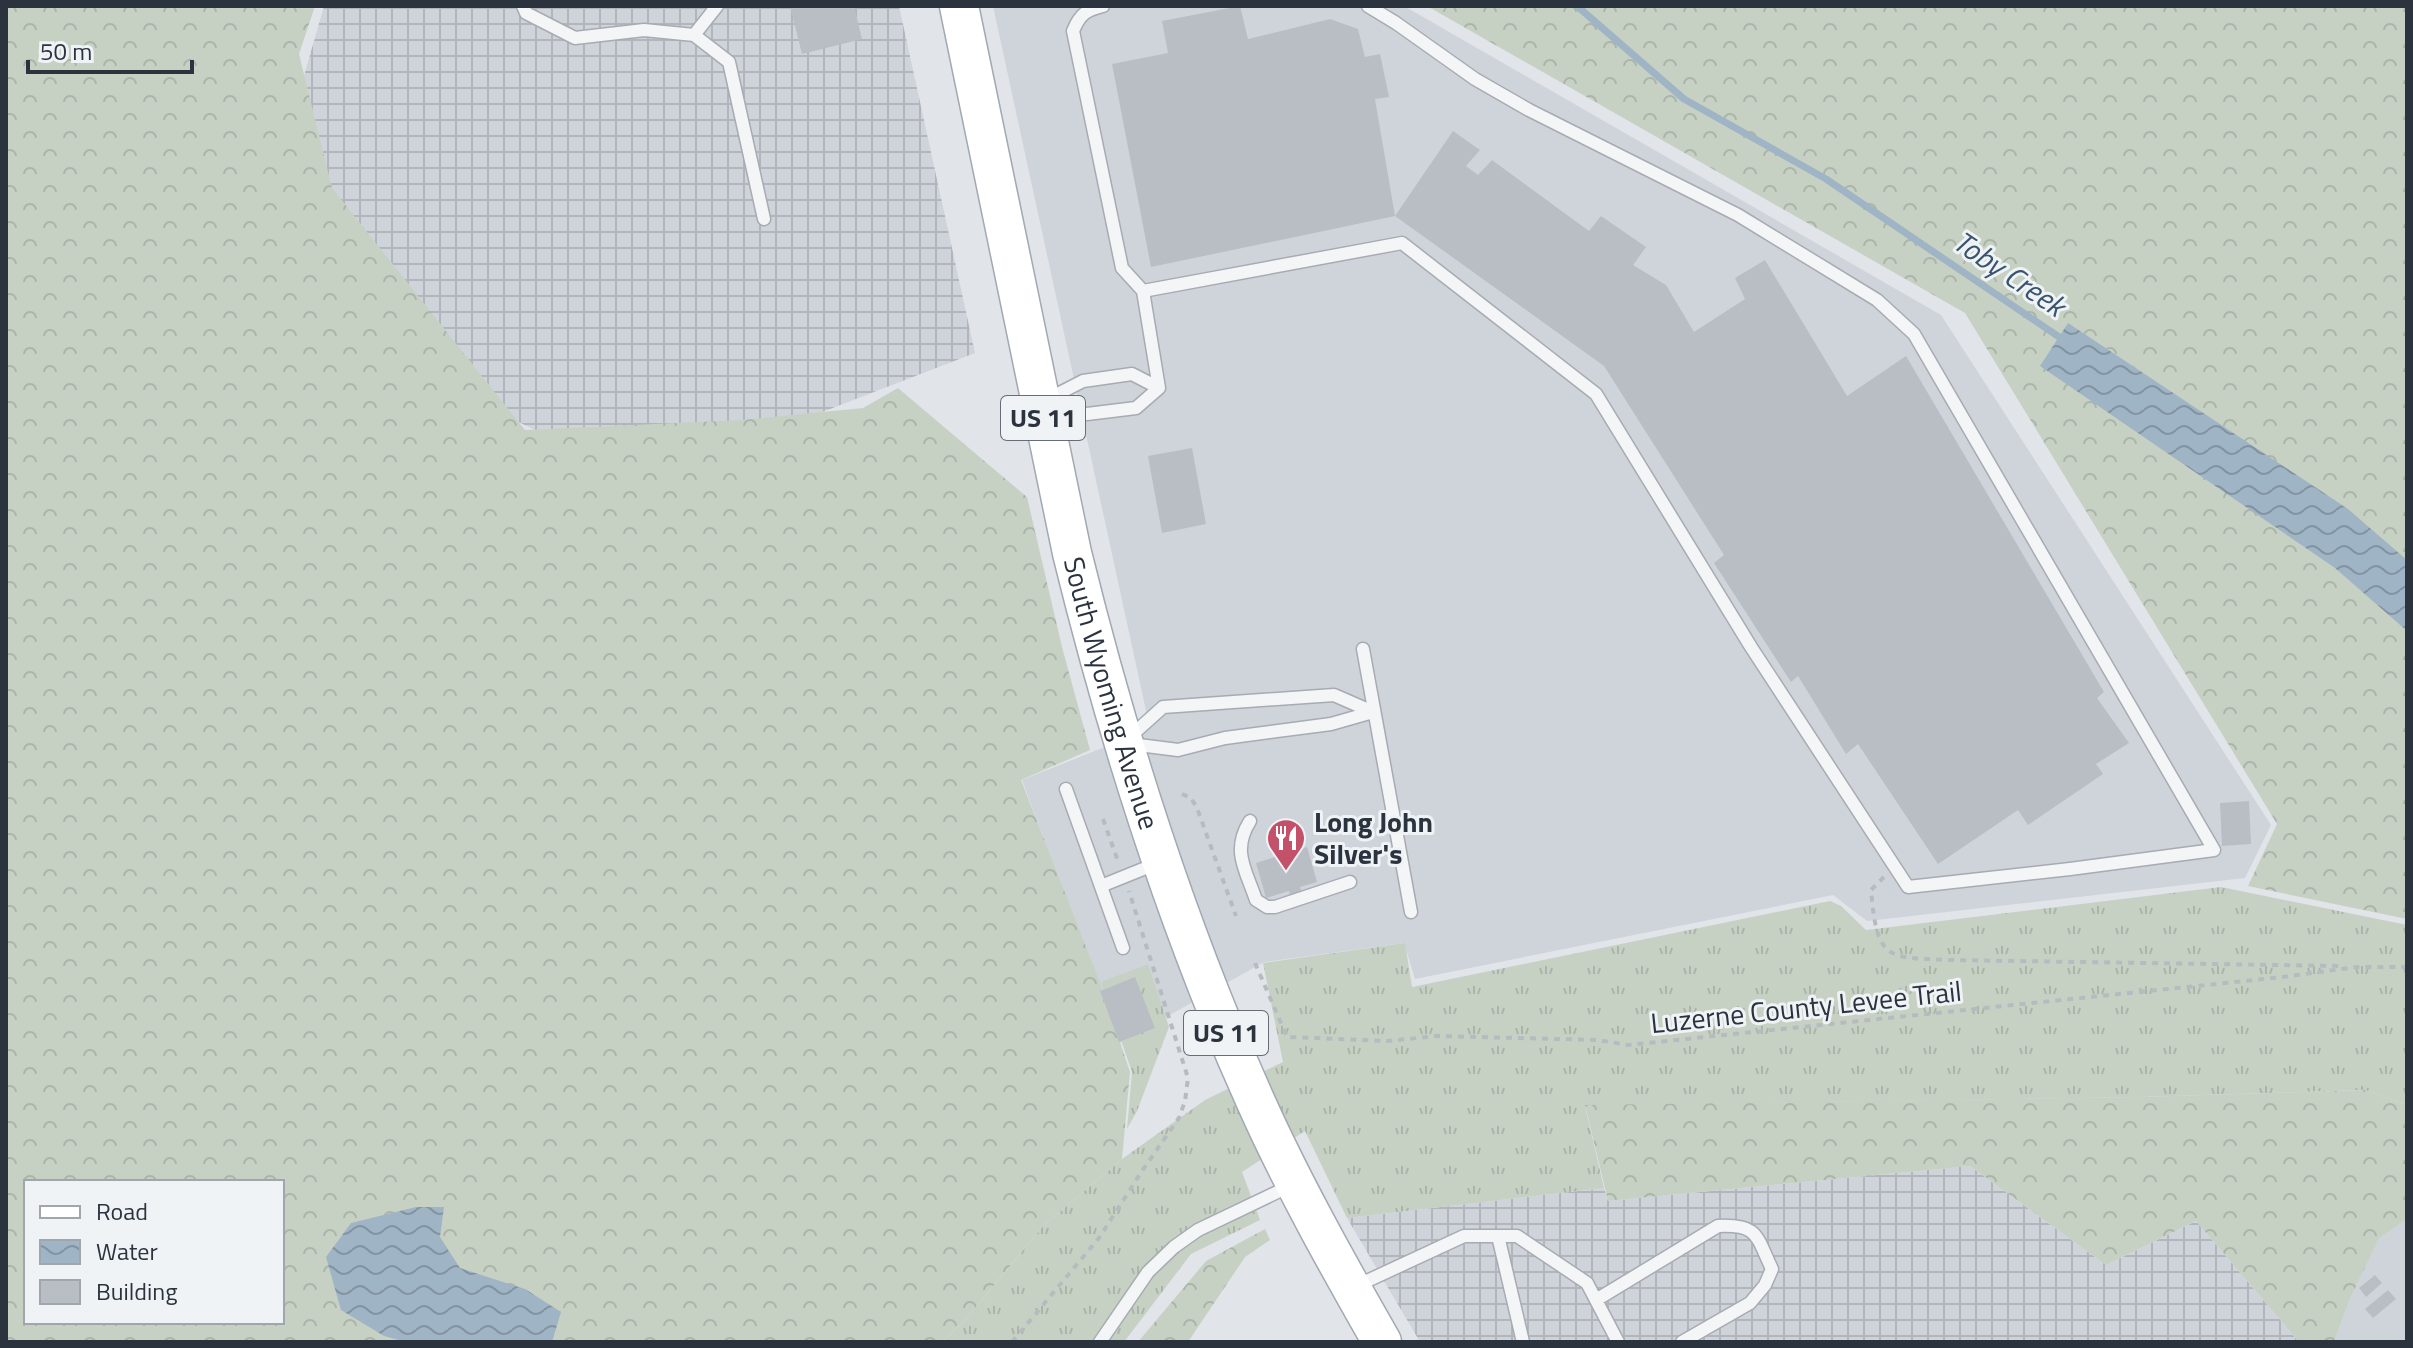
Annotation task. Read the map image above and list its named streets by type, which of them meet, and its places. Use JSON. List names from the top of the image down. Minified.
{"streets":{"main road":["US 11","South Wyoming Avenue"],"path":["Luzerne County Levee Trail"]},"water":["Toby Creek"],"places":{"restaurant":["Long John Silver's"]},"legend":["Road","Water","Building"],"scale_bar":"50 m"}
